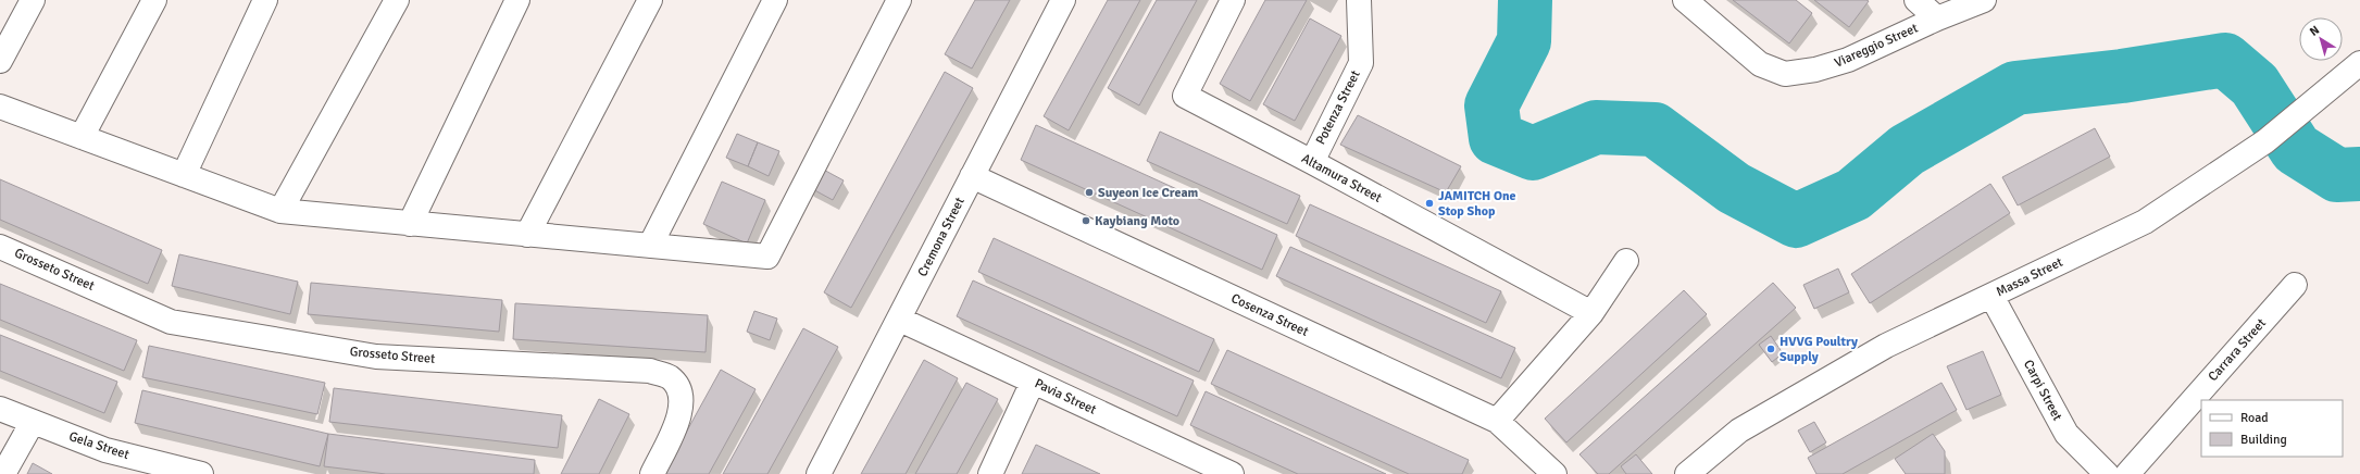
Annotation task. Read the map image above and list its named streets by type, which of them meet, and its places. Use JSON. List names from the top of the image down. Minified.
{"streets":{"street":["Viareggio Street","Potenza Street","Altamura Street","Cremona Street","Grosseto Street","Massa Street","Cosenza Street","Carrara Street","Carpi Street","Pavia Street","Gela Street"]},"crossings":[["Potenza Street","Altamura Street"],["Cremona Street","Cosenza Street"],["Cremona Street","Pavia Street"],["Massa Street","Carpi Street"]],"places":["Suyeon Ice Cream","JAMITCH One Stop Shop","Kaybiang Moto","HVVG Poultry Supply"],"legend":["Road","Building"],"north":"top left"}
